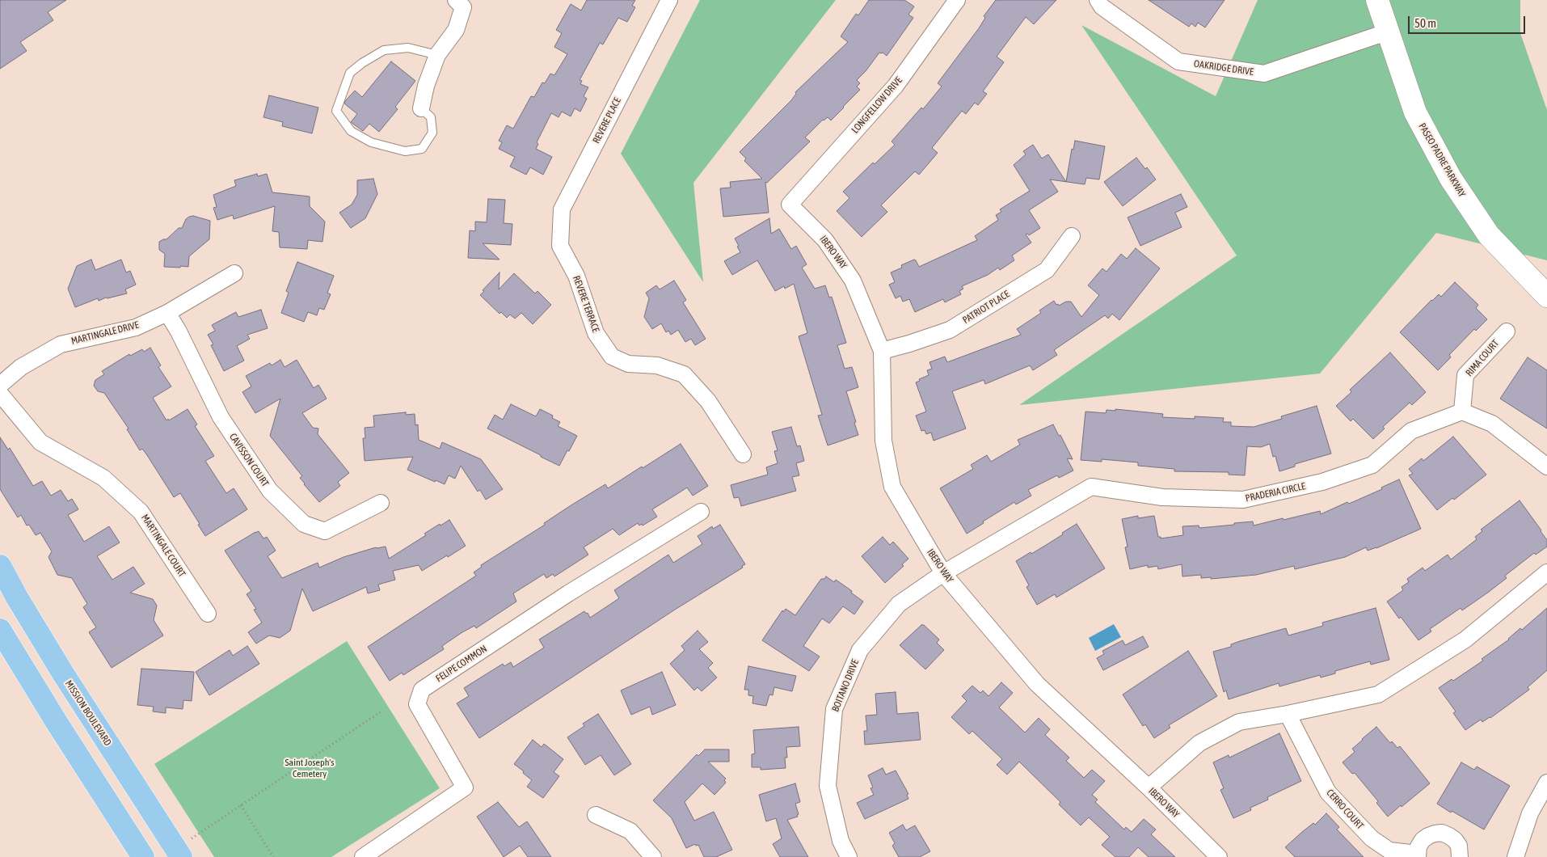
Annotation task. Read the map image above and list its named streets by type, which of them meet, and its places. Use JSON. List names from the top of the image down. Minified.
{"streets":{"main road":["PASEO PADRE PARKWAY","MISSION BOULEVARD"],"street":["OAKRIDGE DRIVE","LONGFELLOW DRIVE","REVERE PLACE","IBERO WAY","REVERE TERRACE","PATRIOT PLACE","MARTINGALE DRIVE","RIMA COURT","CAVISSON COURT","PRADERIA CIRCLE","MARTINGALE COURT","FELIPE COMMON","BOITANO DRIVE","CERRO COURT"]},"crossings":[["OAKRIDGE DRIVE","PASEO PADRE PARKWAY"],["LONGFELLOW DRIVE","IBERO WAY"],["REVERE PLACE","REVERE TERRACE"],["IBERO WAY","PATRIOT PLACE"],["IBERO WAY","PRADERIA CIRCLE"],["IBERO WAY","BOITANO DRIVE"],["MARTINGALE DRIVE","CAVISSON COURT"],["RIMA COURT","PRADERIA CIRCLE"],["PRADERIA CIRCLE","BOITANO DRIVE"]],"parks":["Saint Joseph's Cemetery"],"scale_bar":"50 m"}
